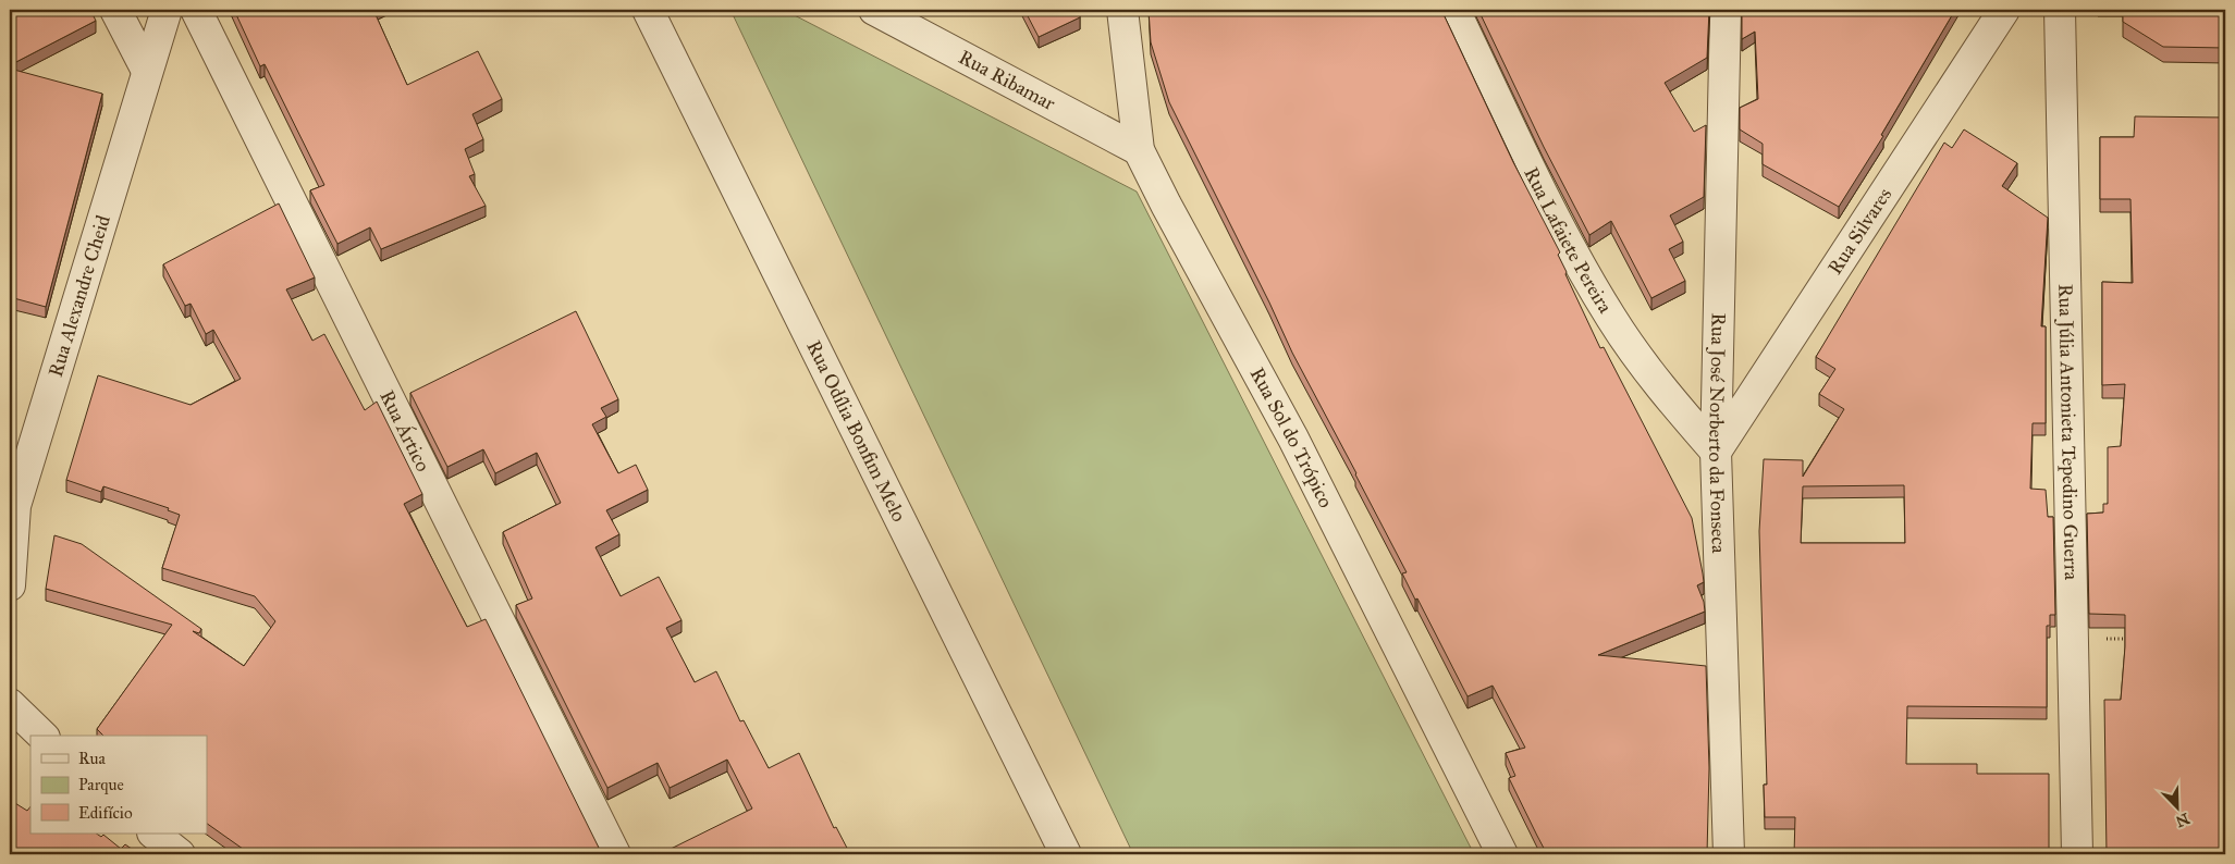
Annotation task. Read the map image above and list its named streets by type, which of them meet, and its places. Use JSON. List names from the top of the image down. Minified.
{"streets":{"street":["Rua Ribamar","Rua Silvares","Rua Lafaiete Pereira","Rua Alexandre Cheid","Rua Ártico","Rua Odília Bonfim Melo","Rua José Norberto da Fonseca","Rua Júlia Antonieta Tepedino Guerra","Rua Sol do Trópico"]},"crossings":[["Rua Ribamar","Rua Sol do Trópico"],["Rua Silvares","Rua Lafaiete Pereira"],["Rua Silvares","Rua José Norberto da Fonseca"],["Rua Lafaiete Pereira","Rua José Norberto da Fonseca"]],"legend":["Rua","Parque","Edifício"],"north":"bottom right"}
